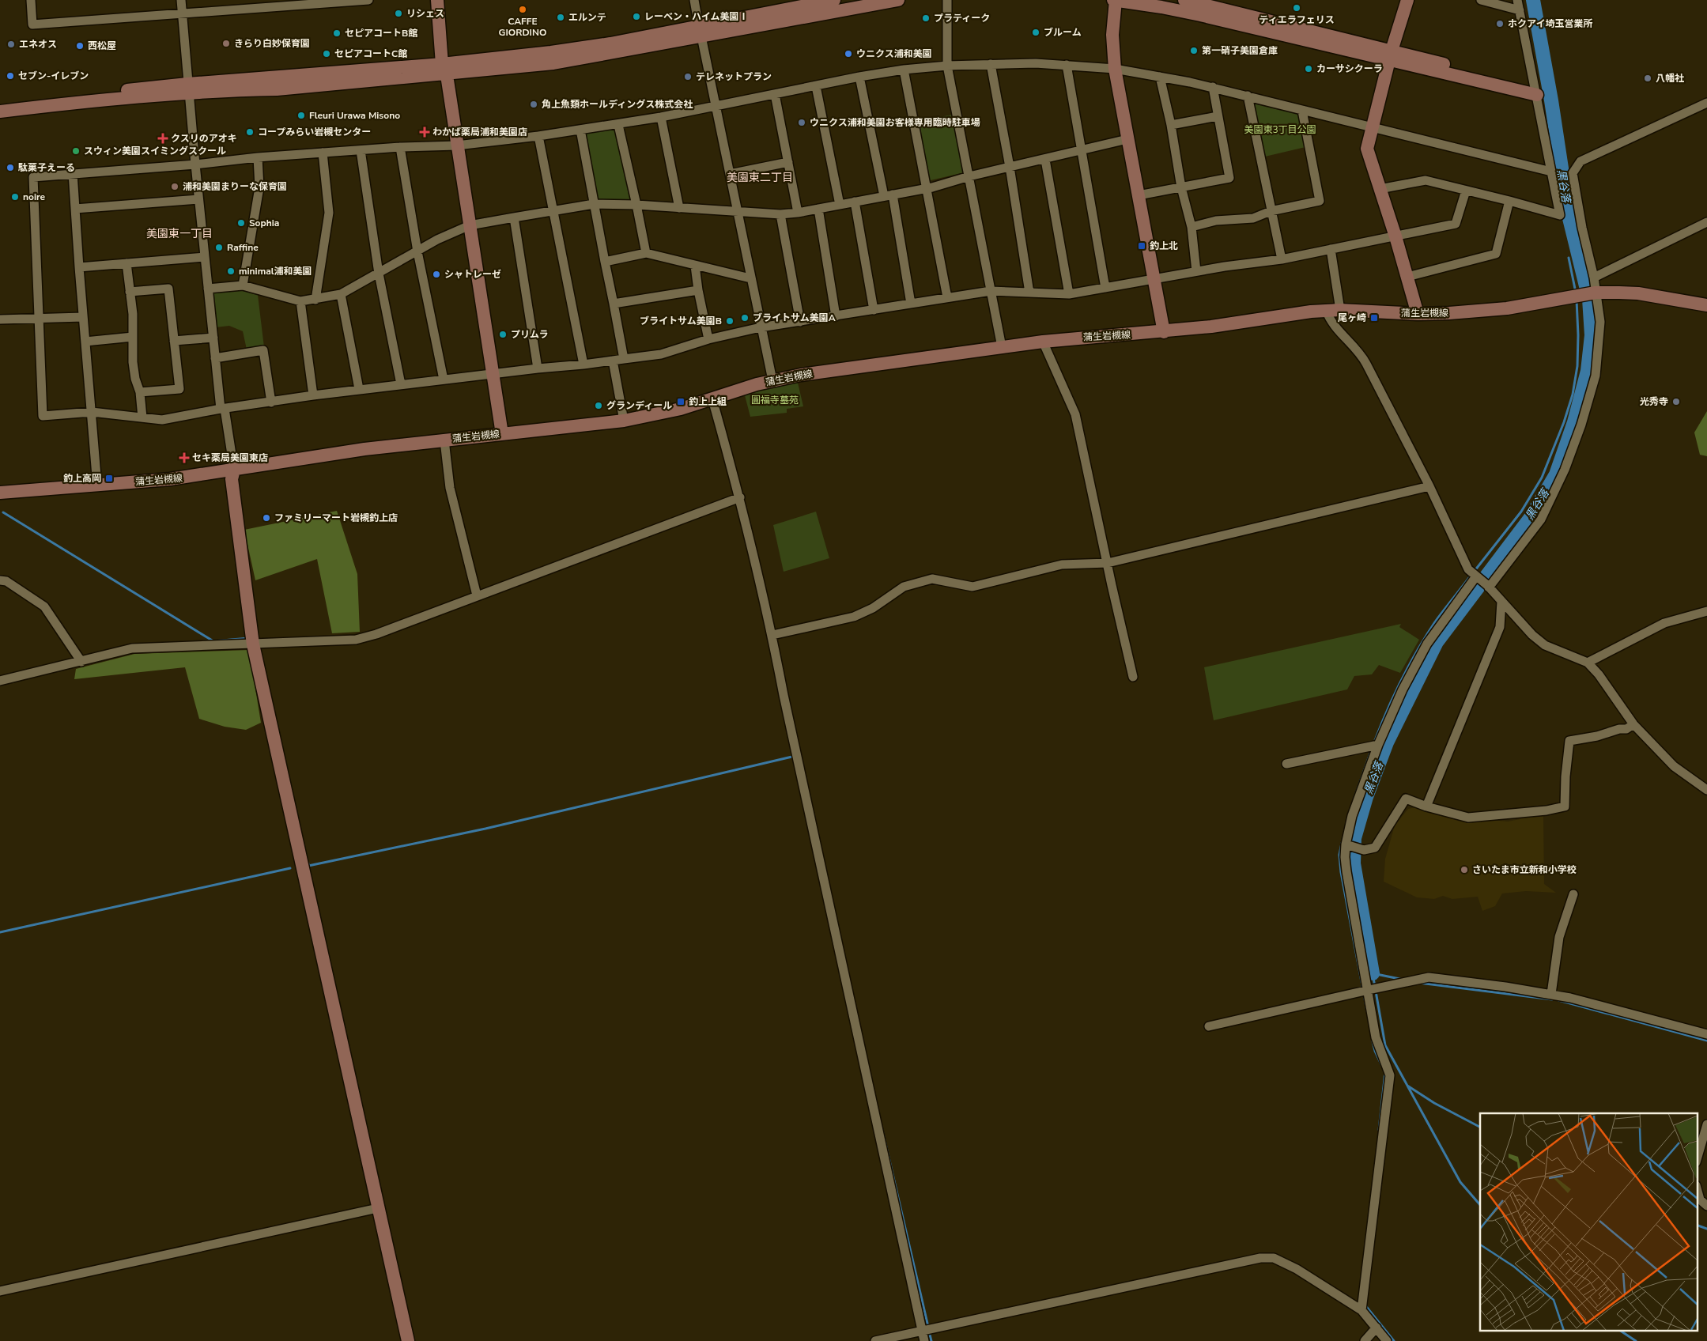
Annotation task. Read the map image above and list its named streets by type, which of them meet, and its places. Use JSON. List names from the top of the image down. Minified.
{"streets":{"street":["蒲生岩槻線"]},"districts":["美園東二丁目","美園東一丁目"],"water":["黒谷落"],"parks":["美園東3丁目公園","圓福寺墓苑"],"places":{"other":["ティエラフェリス","CAFFE GIORDINO","リシェス","レーベン・ハイム美園Ⅰ","エルンテ","プラティーク","ホクアイ埼玉営業所","ブルーム","セピアコートB館","きらり白妙保育園","エネオス","西松屋","第一硝子美園倉庫","セピアコートC館","ウニクス浦和美園","カーサシクーラ","セブン-イレブン","テレネットプラン","八幡社","角上魚類ホールディングス株式会社","Fleuri Urawa Misono","ウニクス浦和美園お客様専用臨時駐車場","コープみらい岩槻センター","スウィン美園スイミングスクール","駄菓子えーる","浦和美園まりーな保育園","noire","Sophia","Raffine","minimal浦和美園","シャトレーゼ","ブライトサム美園A","ブライトサム美園B","プリムラ","光秀寺","グランディール","ファミリーマート岩槻釣上店","さいたま市立新和小学校"],"health":["わかば薬局浦和美園店","クスリのアオキ","セキ薬局美園東店"],"transit":["釣上北","尾ヶ崎","釣上上組","釣上高岡"]}}
